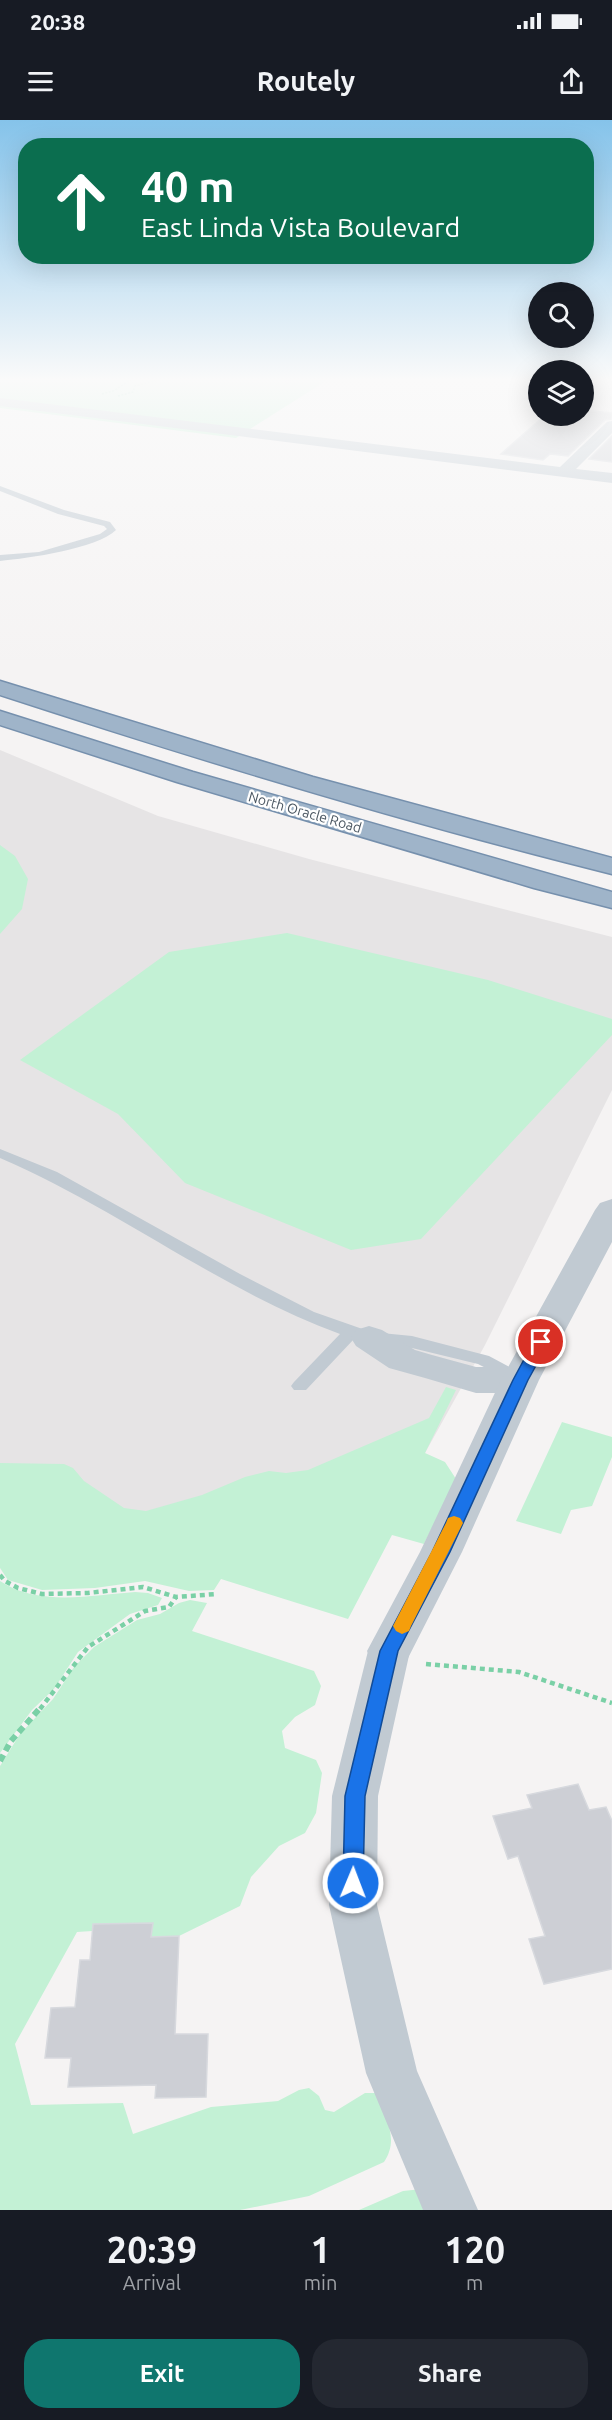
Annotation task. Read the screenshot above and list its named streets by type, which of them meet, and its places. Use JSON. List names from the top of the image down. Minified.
{"streets":{"highway":["North Oracle Road"]},"page":{"status":"20:38","header":"Routely","turn":["40 m","East Linda Vista Boulevard"],"eta":["20:39","Arrival","1","min","120","m"],"buttons":["Exit","Share"]}}
